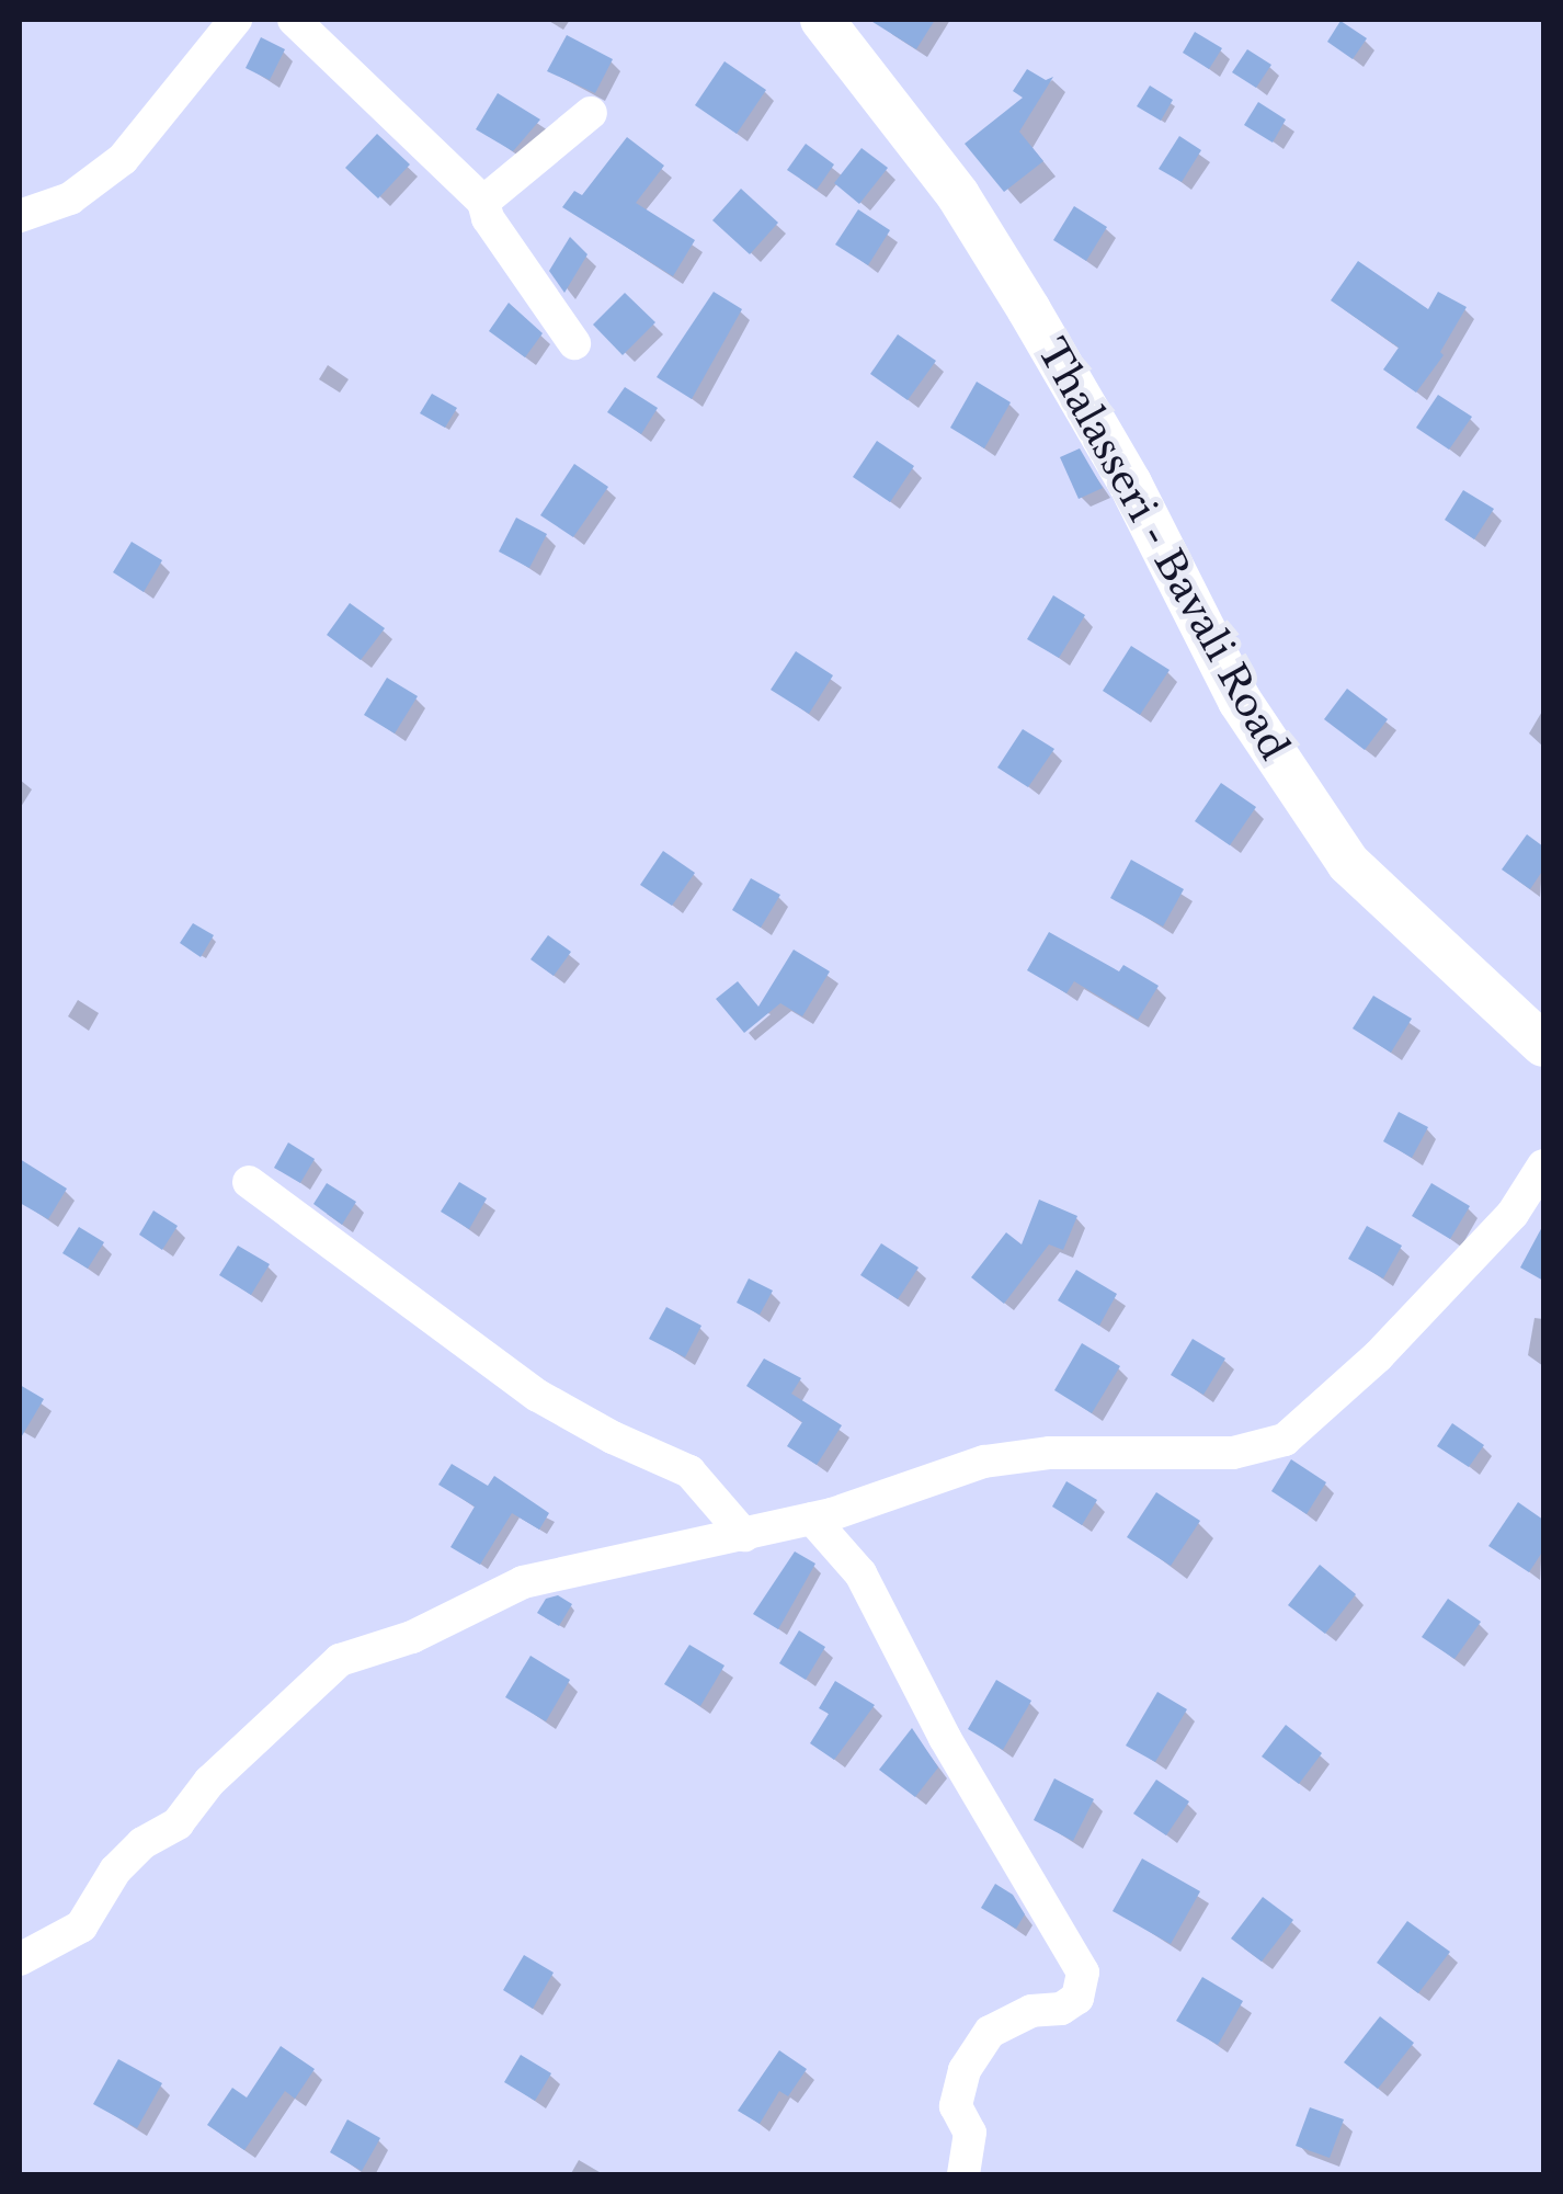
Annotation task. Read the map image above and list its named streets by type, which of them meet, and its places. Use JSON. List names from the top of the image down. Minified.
{"streets":{"main road":["Thalasseri - Bavali Road"]}}
